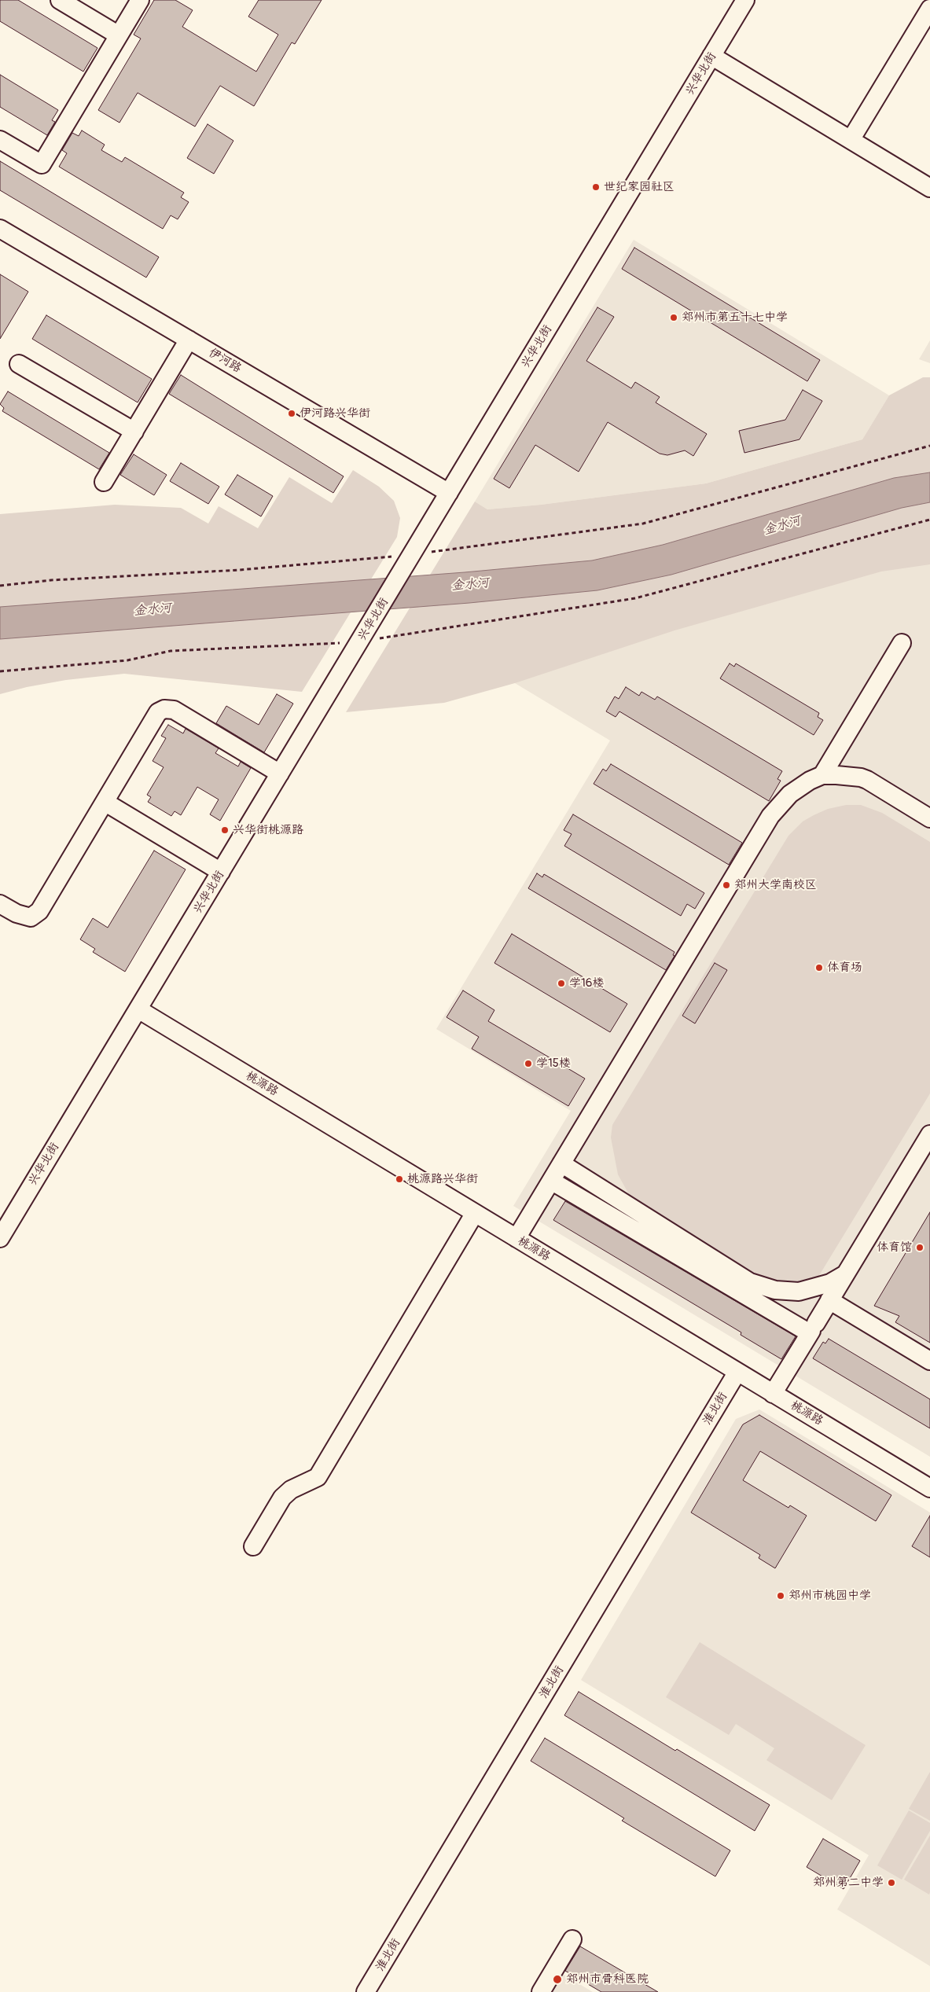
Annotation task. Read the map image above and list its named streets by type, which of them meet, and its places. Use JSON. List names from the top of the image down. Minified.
{"streets":{"street":["兴华北街","伊河路","桃源路","淮北街"]},"crossings":[["兴华北街","伊河路"],["兴华北街","桃源路"],["桃源路","淮北街"]],"water":["金水河"],"places":["世纪家园社区","郑州市第五十七中学","伊河路兴华街","兴华街桃源路","郑州大学南校区","体育场","学16楼","学15楼","桃源路兴华街","体育馆","郑州市桃园中学","郑州第二中学","郑州市骨科医院"]}
